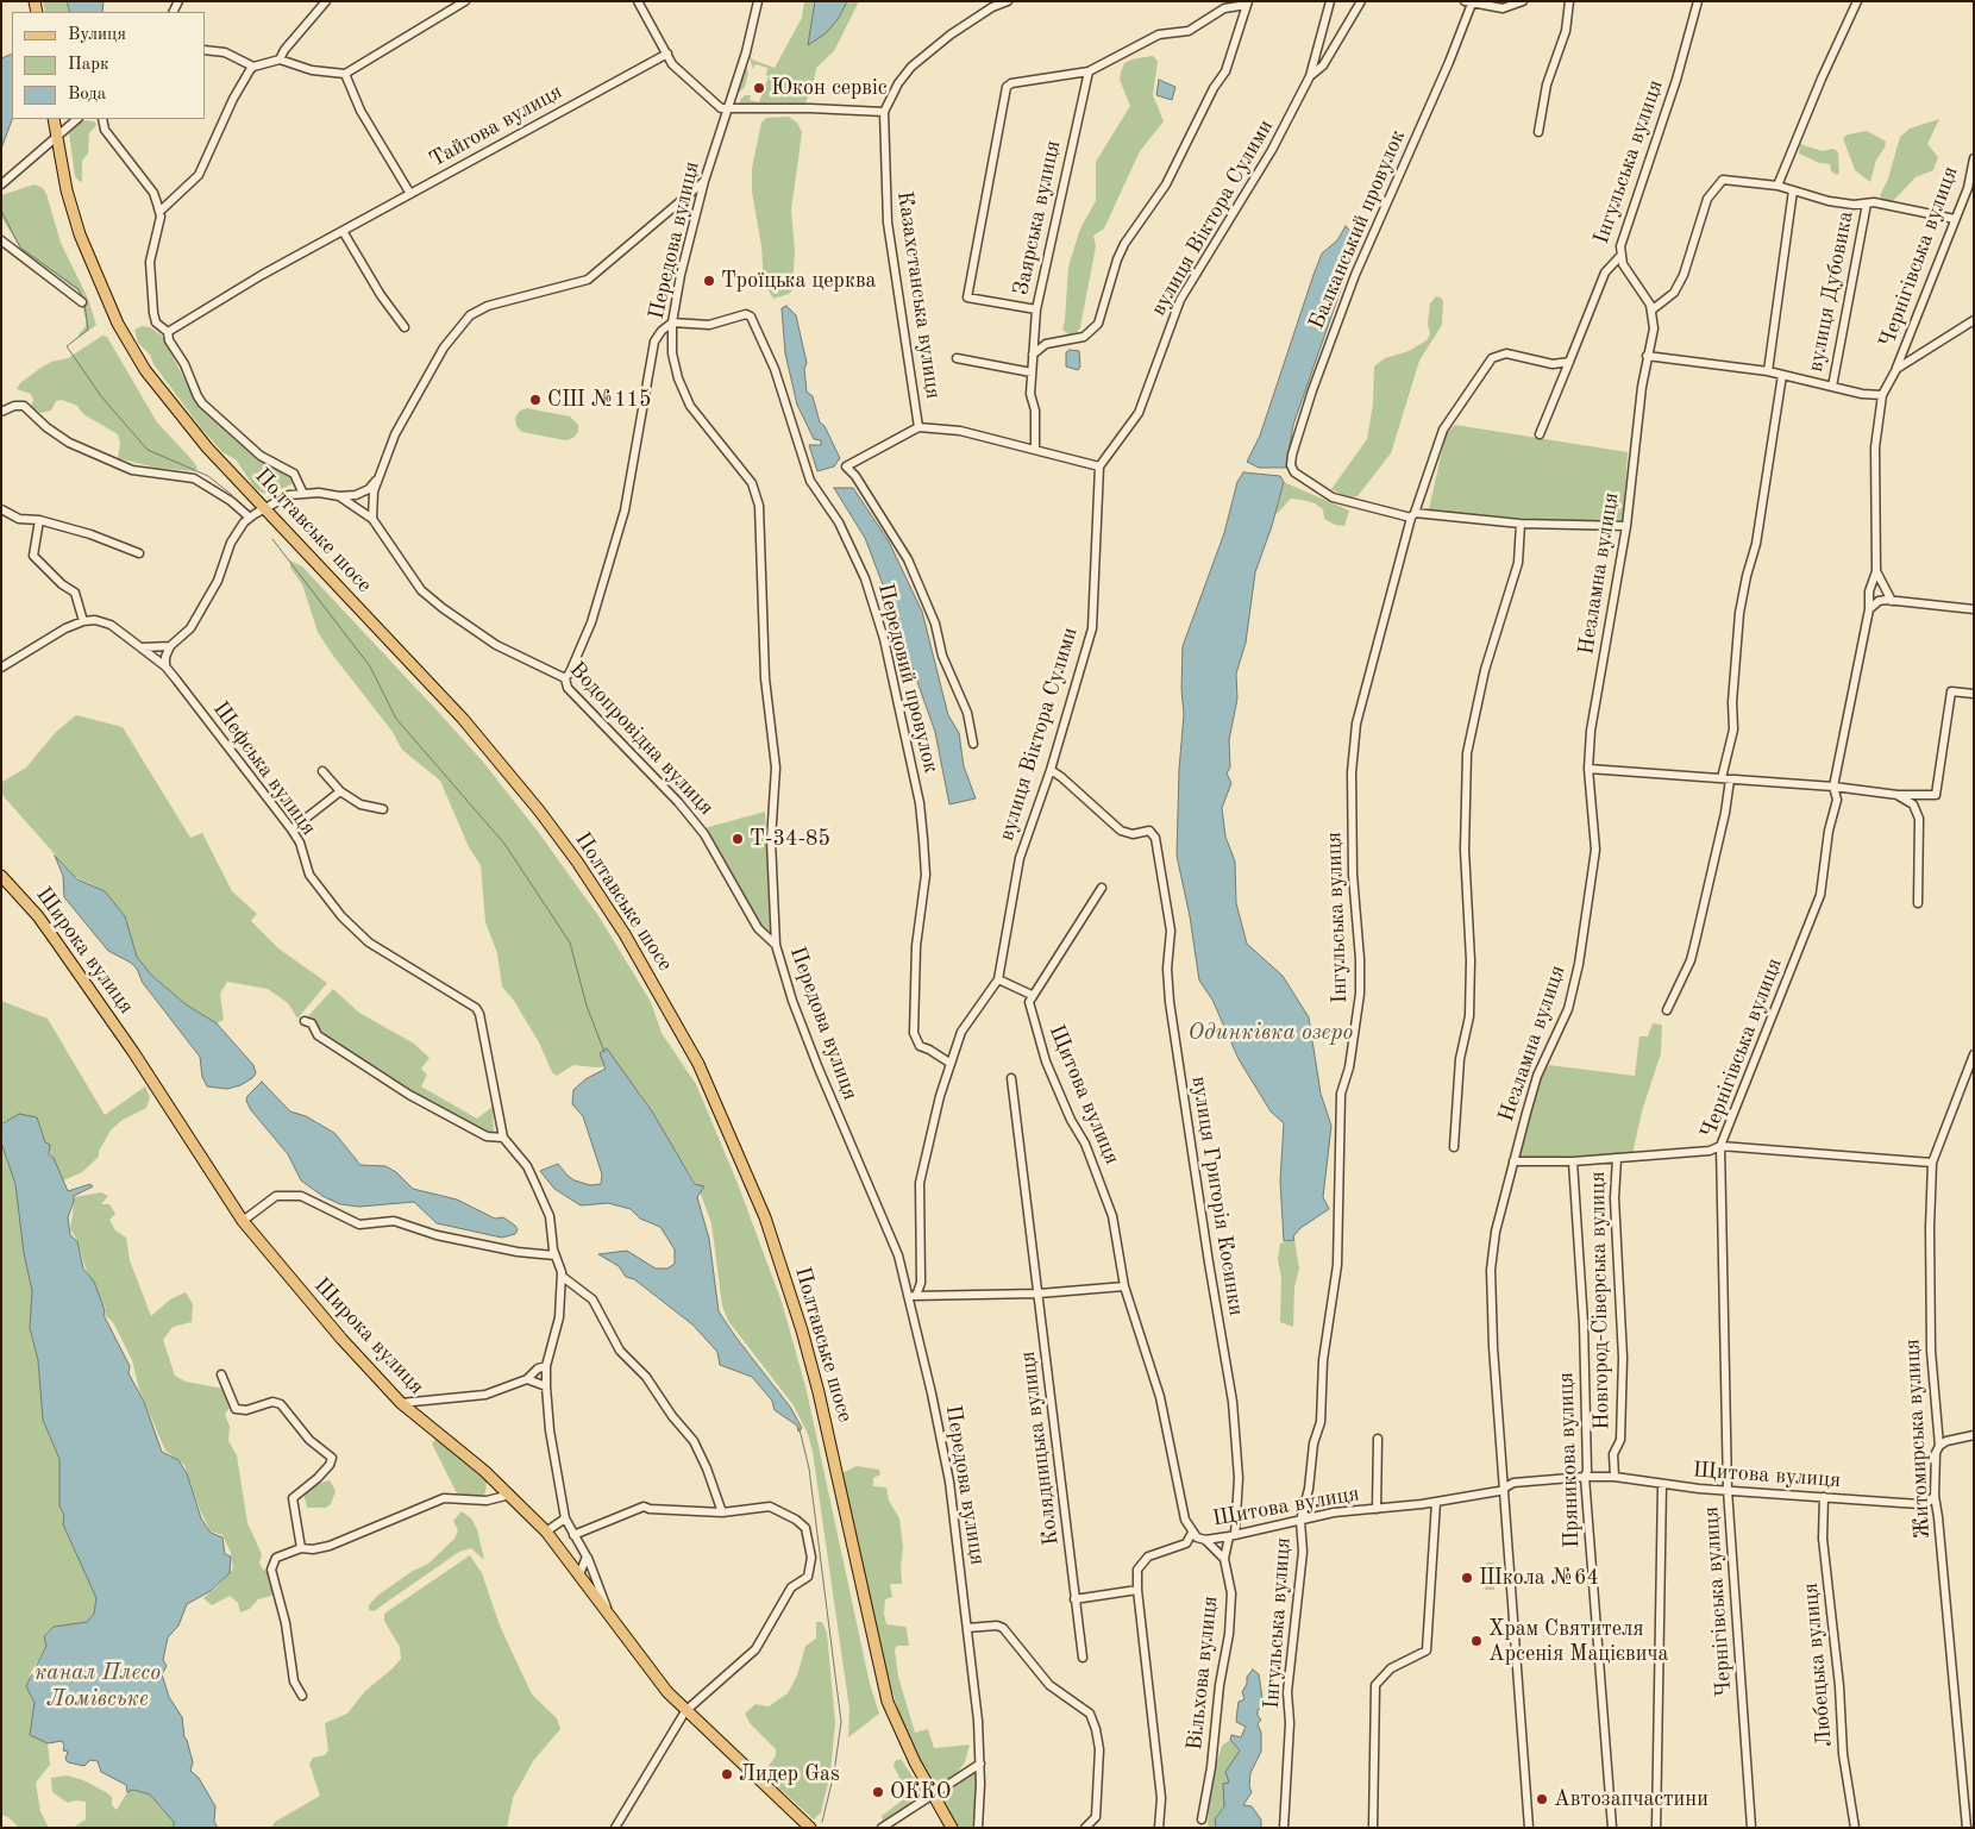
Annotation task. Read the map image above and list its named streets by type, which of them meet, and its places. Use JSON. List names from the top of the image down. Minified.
{"streets":{"main road":["Полтавське шосе","Широка вулиця"],"street":["Тайгова вулиця","Інгульська вулиця","Заярська вулиця","вулиця Віктора Сулими","Балканський провулок","Передова вулиця","Чернігівська вулиця","вулиця Дубовика","Казахстанська вулиця","Незламна вулиця","Передовий провулок","Водопровідна вулиця","Шефська вулиця","Щитова вулиця","вулиця Григорія Косинки","Новгород-Сіверська вулиця","Житомирська вулиця","Колядницька вулиця","Пряникова вулиця","Любецька вулиця","Вільхова вулиця"]},"crossings":[["Інгульська вулиця","Балканський провулок"],["Інгульська вулиця","Щитова вулиця"],["Заярська вулиця","Казахстанська вулиця"],["вулиця Віктора Сулими","Передова вулиця"],["вулиця Віктора Сулими","Казахстанська вулиця"],["вулиця Віктора Сулими","Передовий провулок"],["вулиця Віктора Сулими","вулиця Григорія Косинки"],["Передова вулиця","Передовий провулок"],["Передова вулиця","Водопровідна вулиця"],["Чернігівська вулиця","Щитова вулиця"],["Полтавське шосе","Водопровідна вулиця"],["Незламна вулиця","Щитова вулиця"],["Щитова вулиця","вулиця Григорія Косинки"],["Щитова вулиця","Новгород-Сіверська вулиця"],["Щитова вулиця","Житомирська вулиця"],["Щитова вулиця","Пряникова вулиця"],["Щитова вулиця","Любецька вулиця"],["вулиця Григорія Косинки","Вільхова вулиця"]],"water":["Одинківка озеро","канал Плесо Ломівське"],"places":["Юкон сервіс","Троїцька церква","СШ №115","Т-34-85","Школа №64","Храм Святителя Арсенія Мацієвича","Лидер Gas","ОККО","Автозапчастини"],"legend":["Вулиця","Парк","Вода"]}
